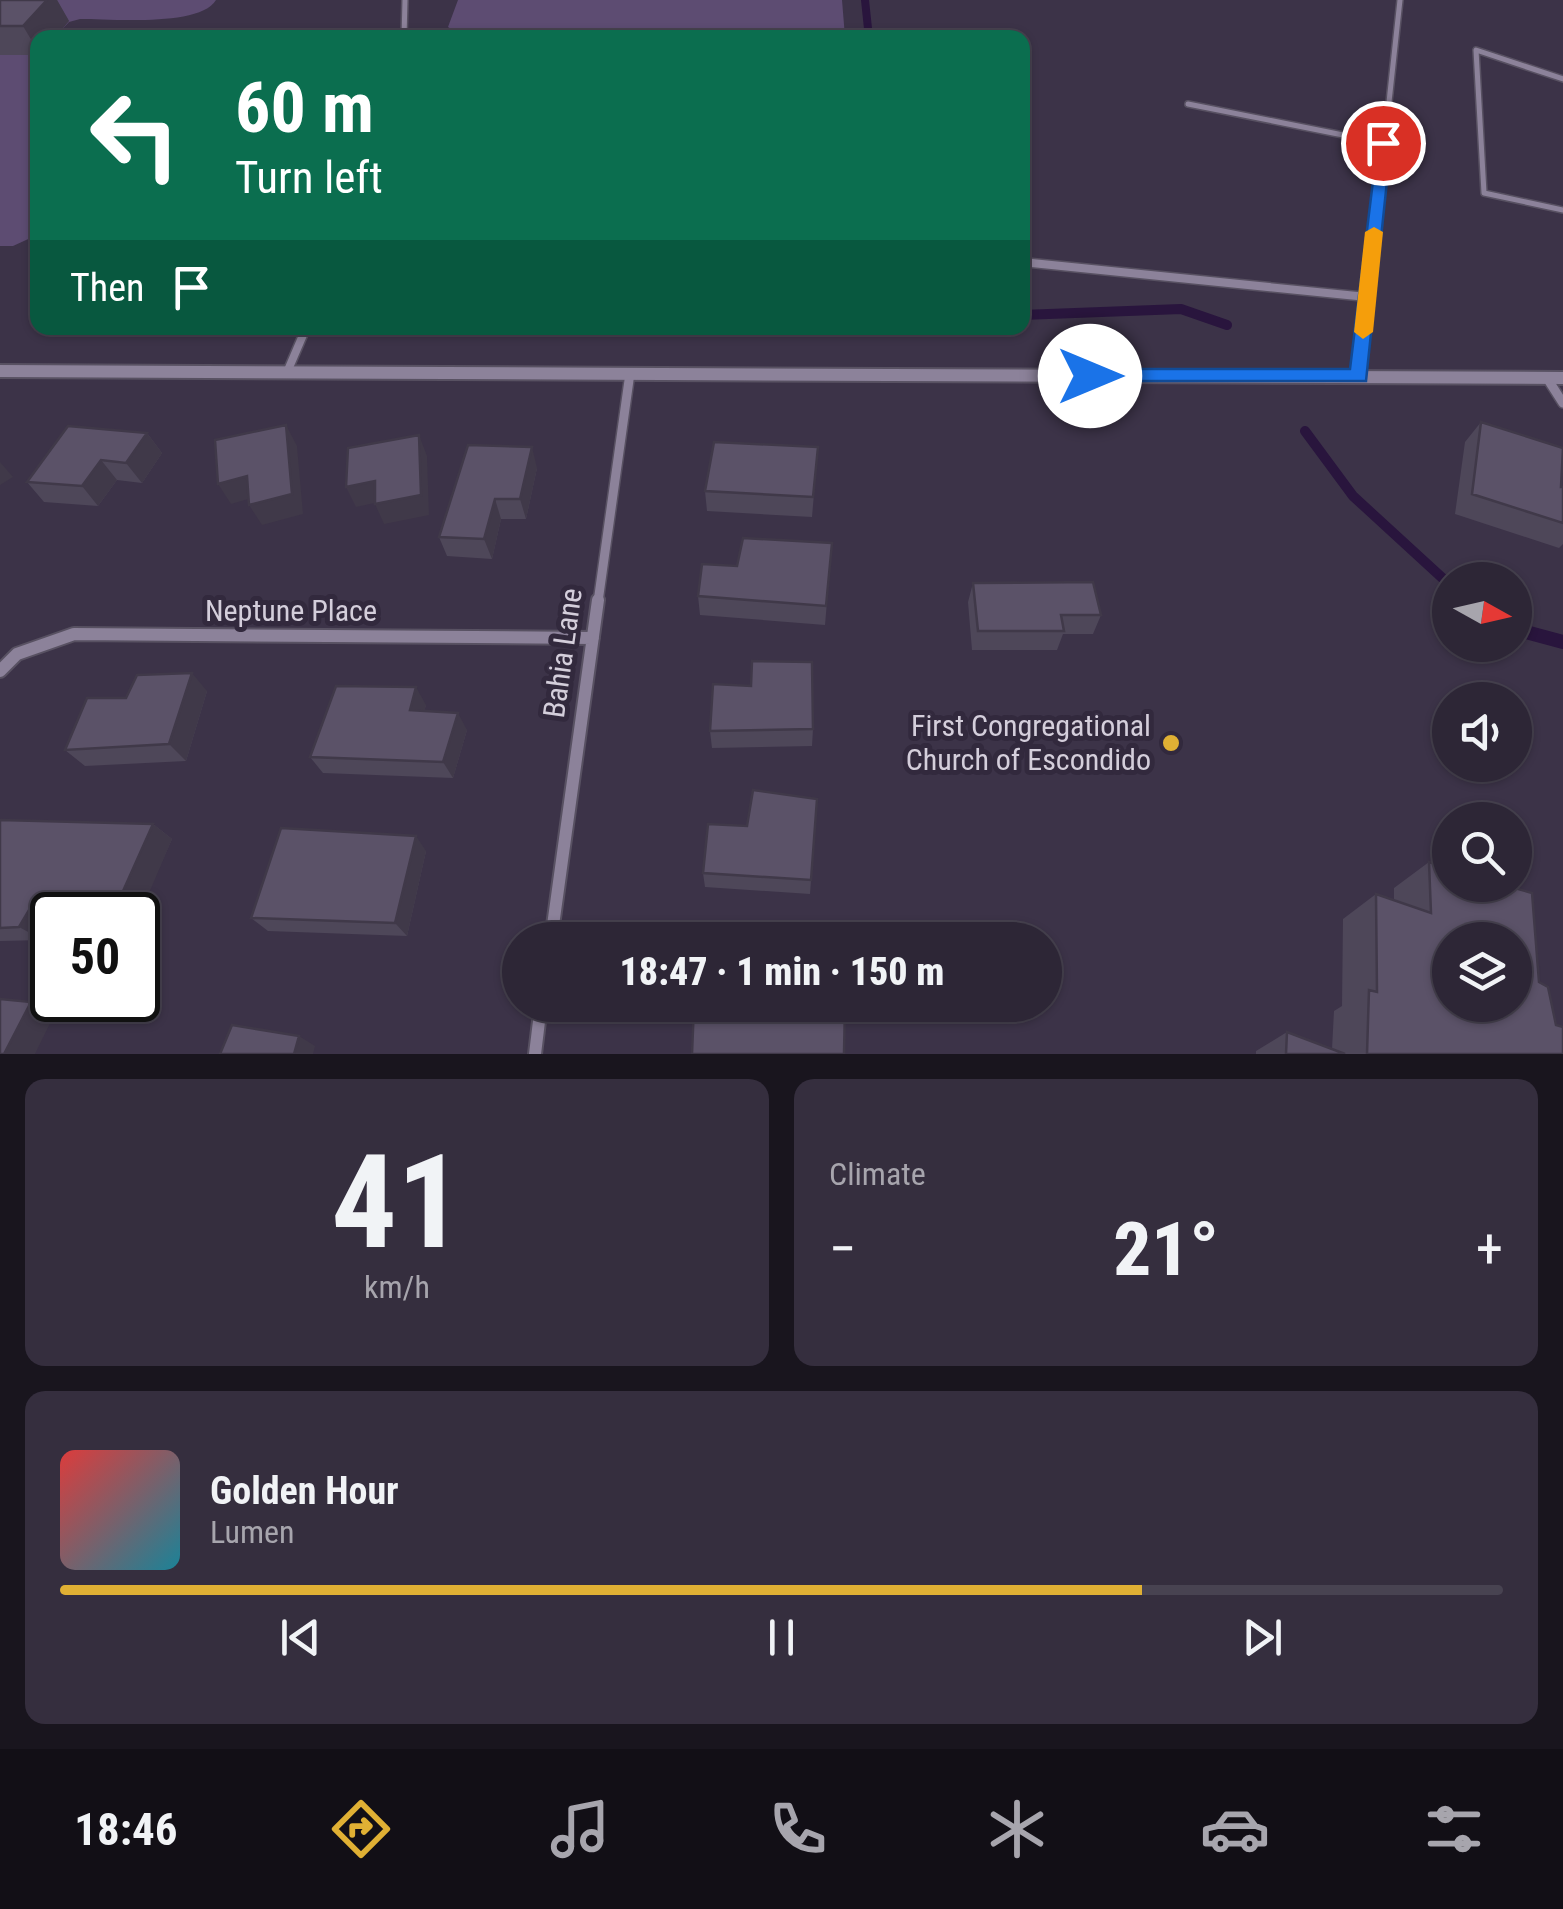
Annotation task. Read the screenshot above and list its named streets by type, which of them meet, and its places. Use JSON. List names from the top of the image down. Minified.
{"streets":{"street":["Neptune Place","Bahia Lane"]},"crossings":[["Neptune Place","Bahia Lane"]],"places":["First Congregational Church of Escondido"],"north":"right","page":{"turn":["60 m","Turn left"],"then":"Then","limit":"50","trip":"18:47 · 1 min · 150 m","tile":[["41","km/h"],"Climate"],"heat":["−","21°","+"],"song":["Golden Hour","Lumen"],"tabs":"18:46"}}
